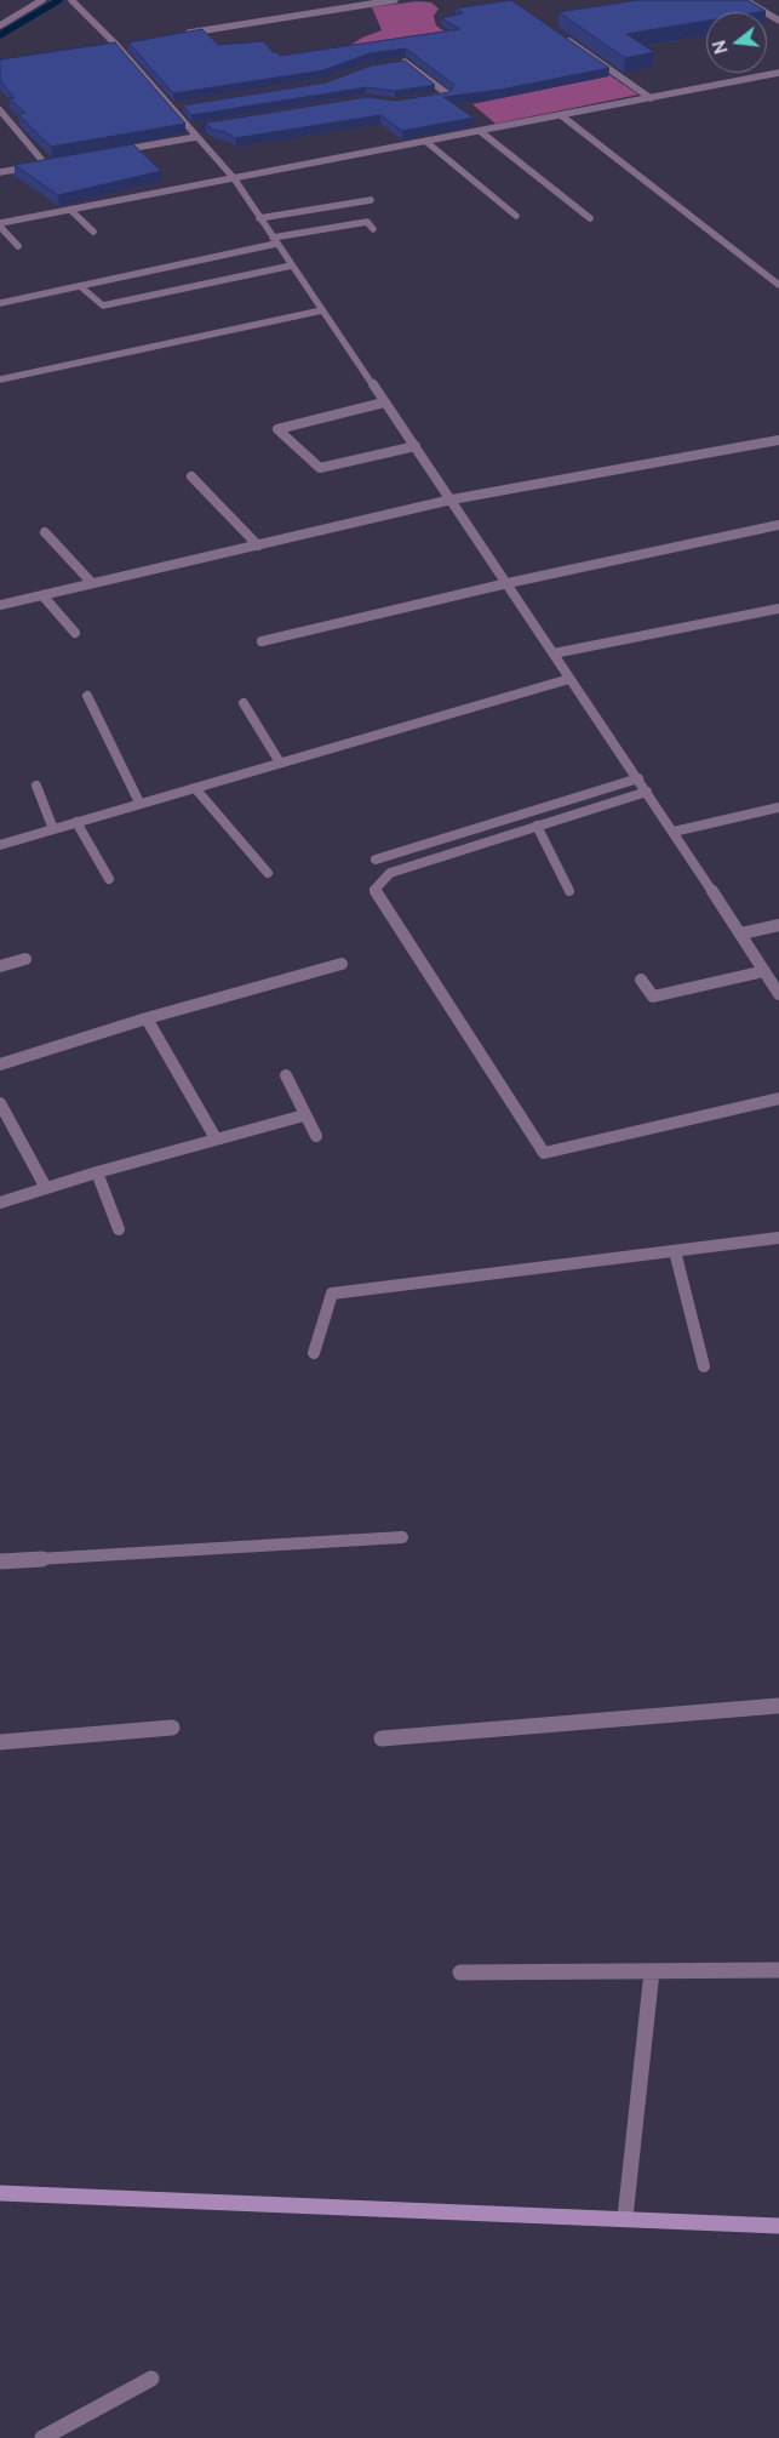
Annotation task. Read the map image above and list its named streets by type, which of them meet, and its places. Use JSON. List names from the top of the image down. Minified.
{"north":"left"}
